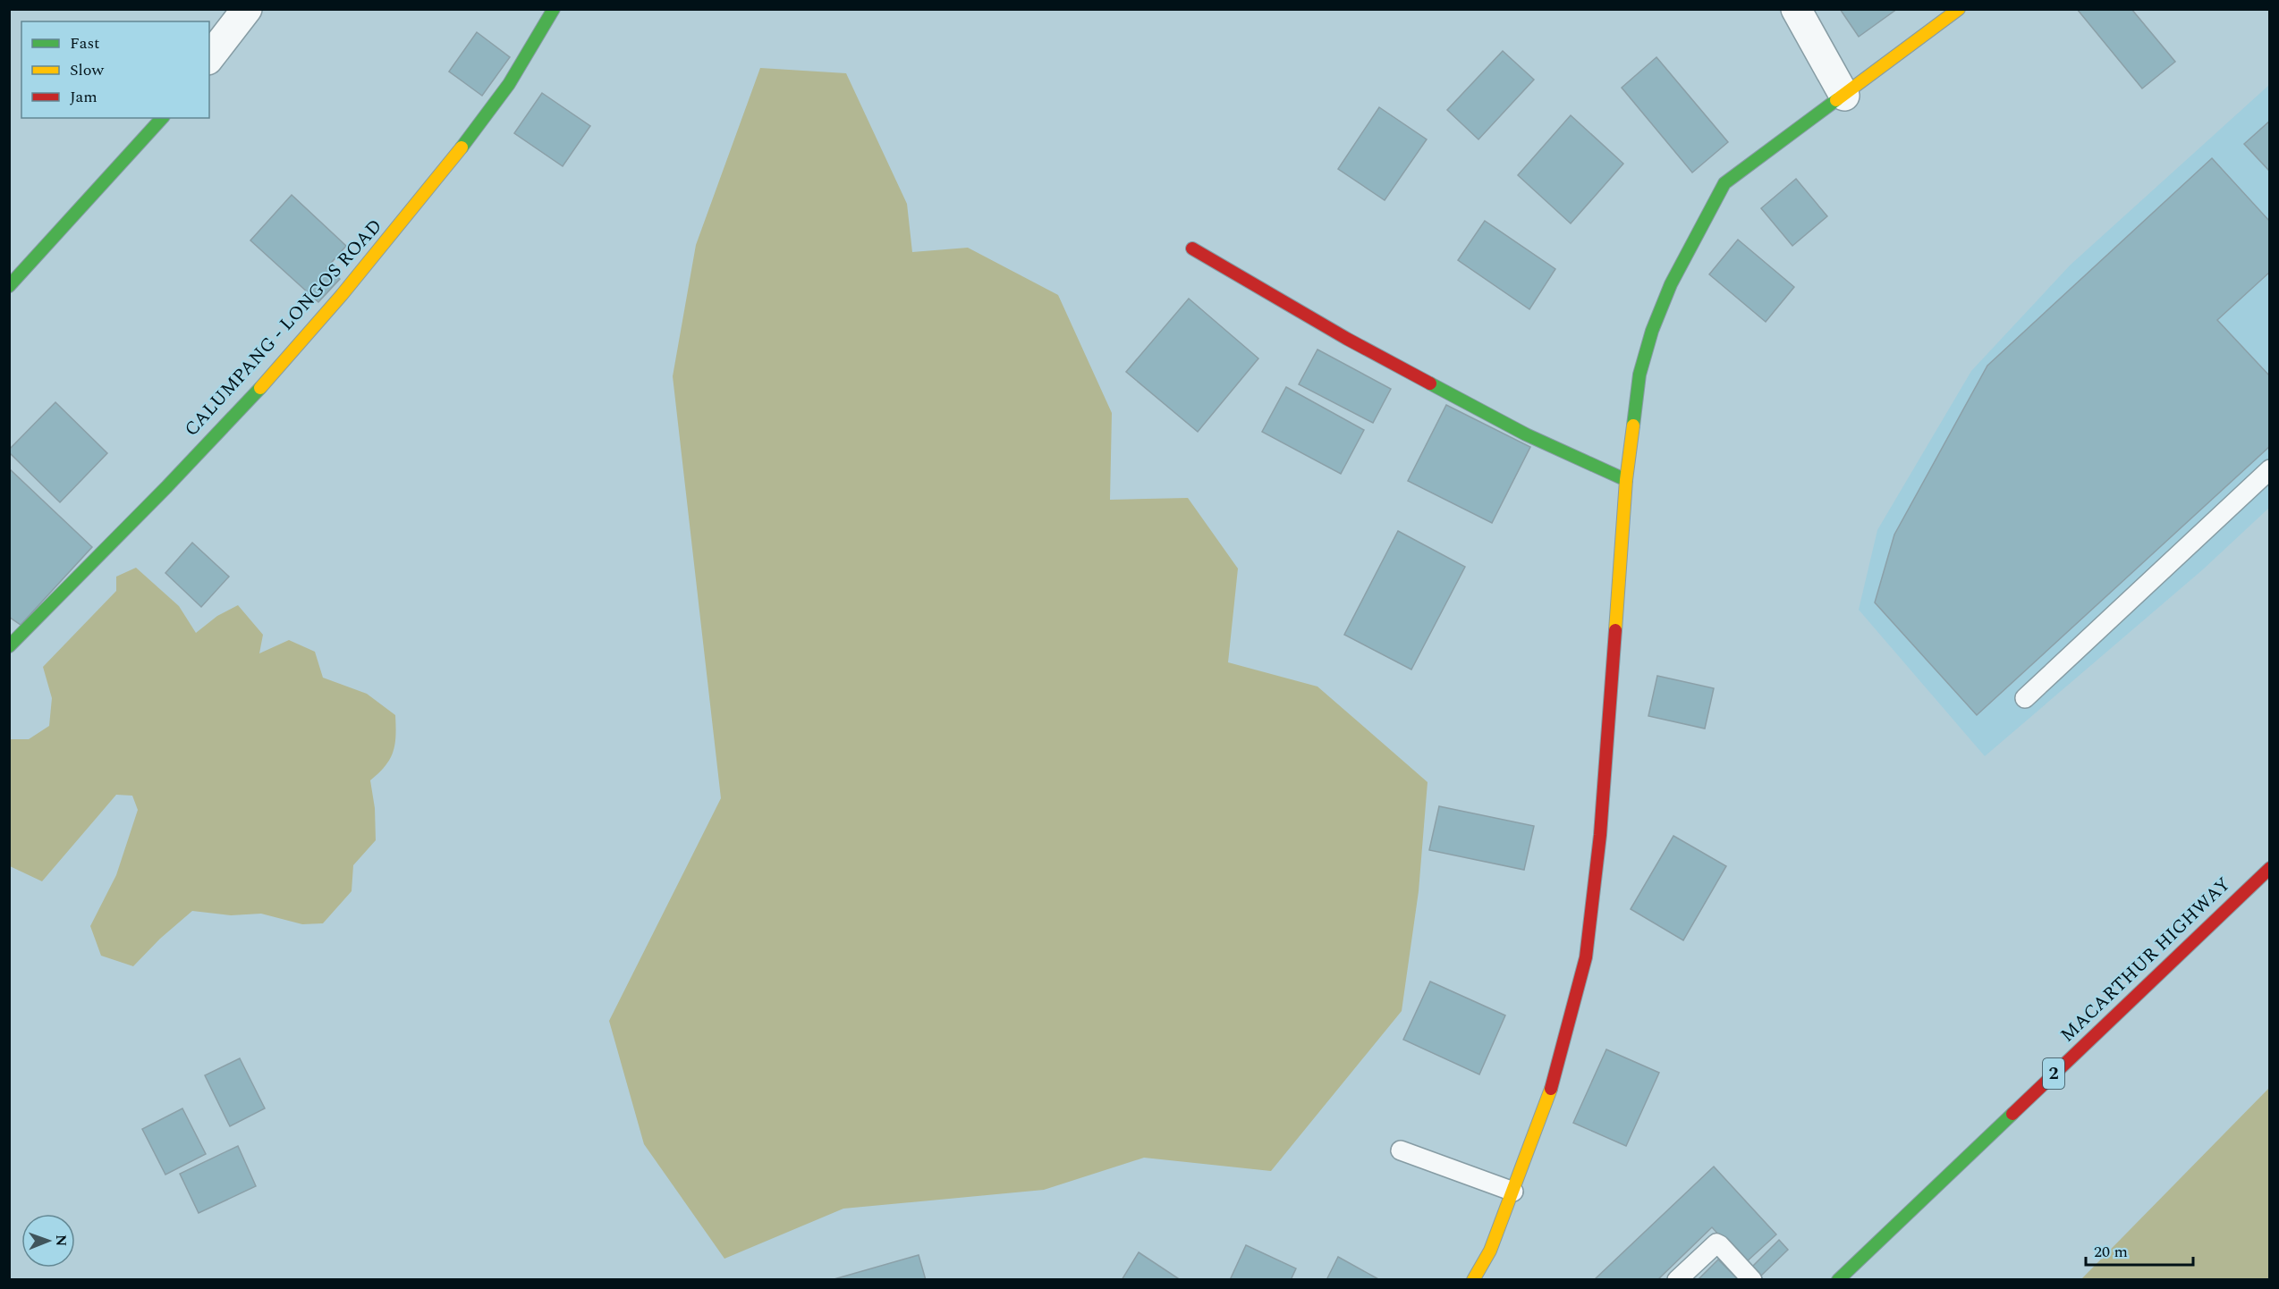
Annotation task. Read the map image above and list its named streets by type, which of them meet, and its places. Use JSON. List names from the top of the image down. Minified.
{"streets":{"main road":["CALUMPANG - LONGOS ROAD","MACARTHUR HIGHWAY","2"]},"legend":["Fast","Slow","Jam"],"scale_bar":"20 m","north":"right"}
